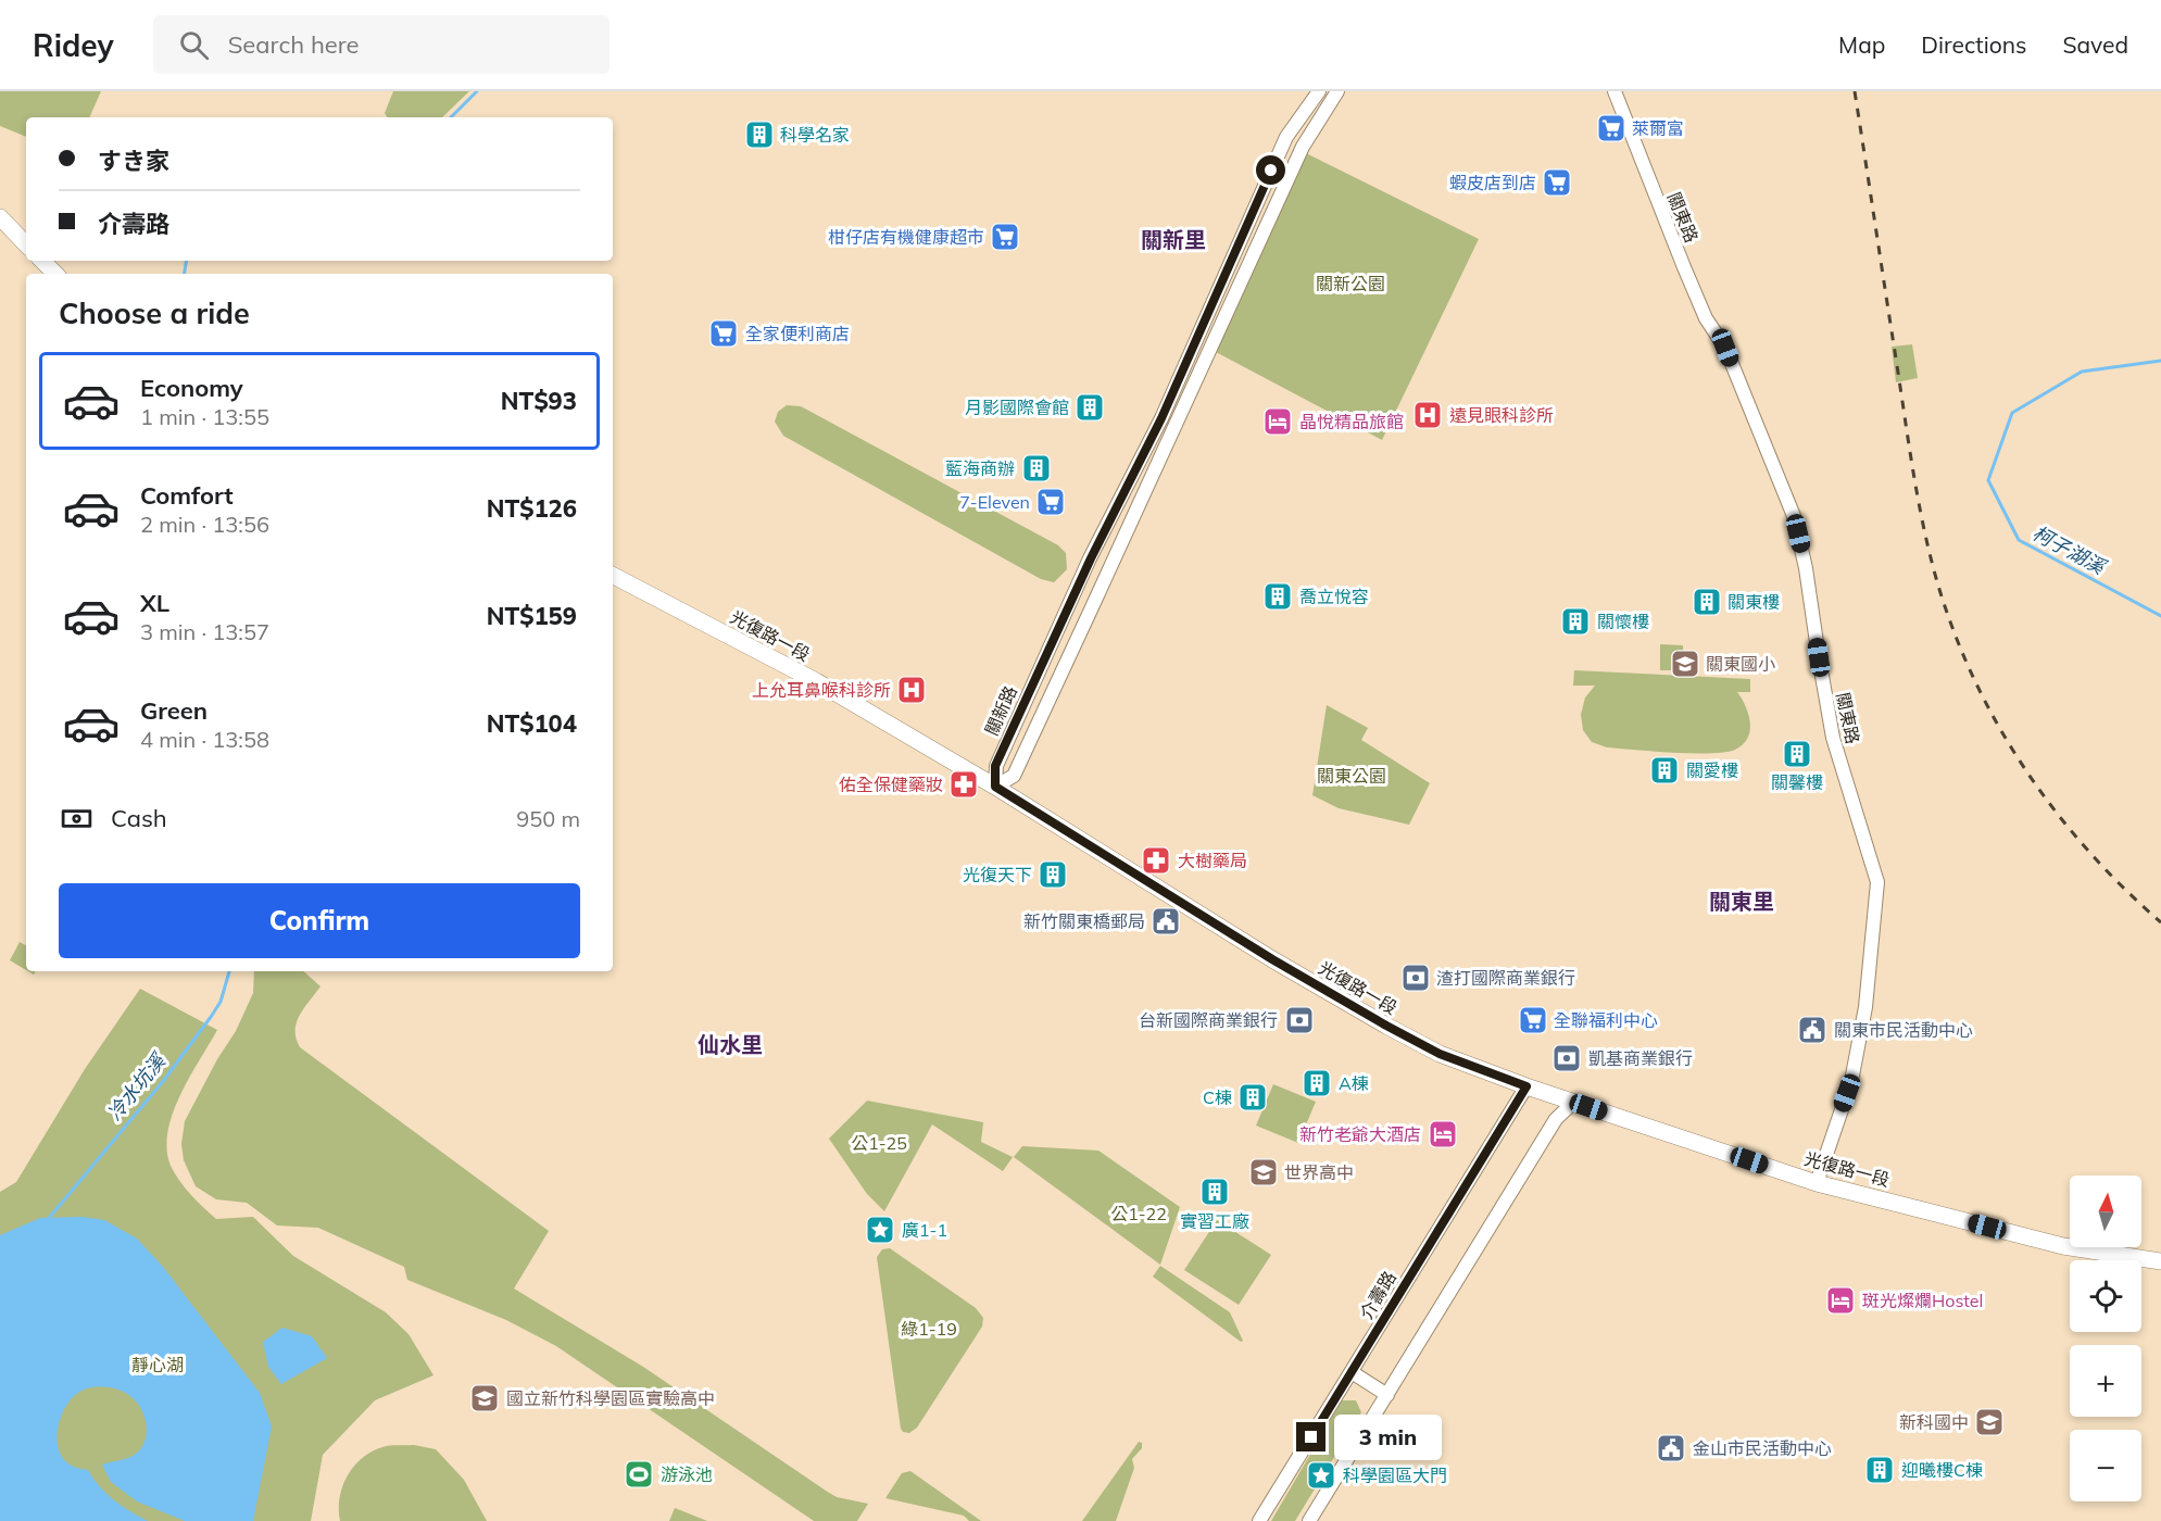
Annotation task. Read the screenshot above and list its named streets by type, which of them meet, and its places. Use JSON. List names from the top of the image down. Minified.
{"streets":{"main road":["光復路一段"],"street":["關東路","關新路","介壽路"]},"crossings":[["關東路","光復路一段"],["光復路一段","關新路"],["光復路一段","介壽路"]],"districts":["關新里","關東里","仙水里"],"water":["柯子湖溪","冷水坑溪"],"parks":["關新公園","關東公園","公1-25","公1-22","綠1-19","靜心湖"],"places":{"supermarket":["萊爾富","蝦皮店到店","柑仔店有機健康超市","全家便利商店","7-Eleven","全聯福利中心"],"building":["科學名家","月影國際會館","藍海商辦","喬立悅容","關東樓","關懷樓","關馨樓","關愛樓","光復天下","A棟","C棟","實習工廠","迎曦樓C棟"],"hospital":["遠見眼科診所","上允耳鼻喉科診所"],"hotel":["晶悅精品旅館","新竹老爺大酒店","斑光燦爛Hostel"],"school or university":["關東國小","世界高中","國立新竹科學園區實驗高中","新科國中"],"pharmacy":["佑全保健藥妝","大樹藥局"],"public building":["新竹關東橋郵局","關東市民活動中心","金山市民活動中心"],"bank":["渣打國際商業銀行","台新國際商業銀行","凱基商業銀行"],"place":["廣1-1","科學園區大門"],"sports":["游泳池"]},"north":"top","page":{"header":"Ridey","search":"Search here","nav":["Map","Directions","Saved"],"banner":["すき家","介壽路"],"heading":"Choose a ride","list":[{"name":"Economy","note":"1 min · 13:55","value":"NT$93"},{"name":"Comfort","note":"2 min · 13:56","value":"NT$126"},{"name":"XL","note":"3 min · 13:57","value":"NT$159"},{"name":"Green","note":"4 min · 13:58","value":"NT$104"}],"pay":["Cash","950 m"],"buttons":"Confirm","map_buttons":["+","−"],"bubble":"3 min"}}
